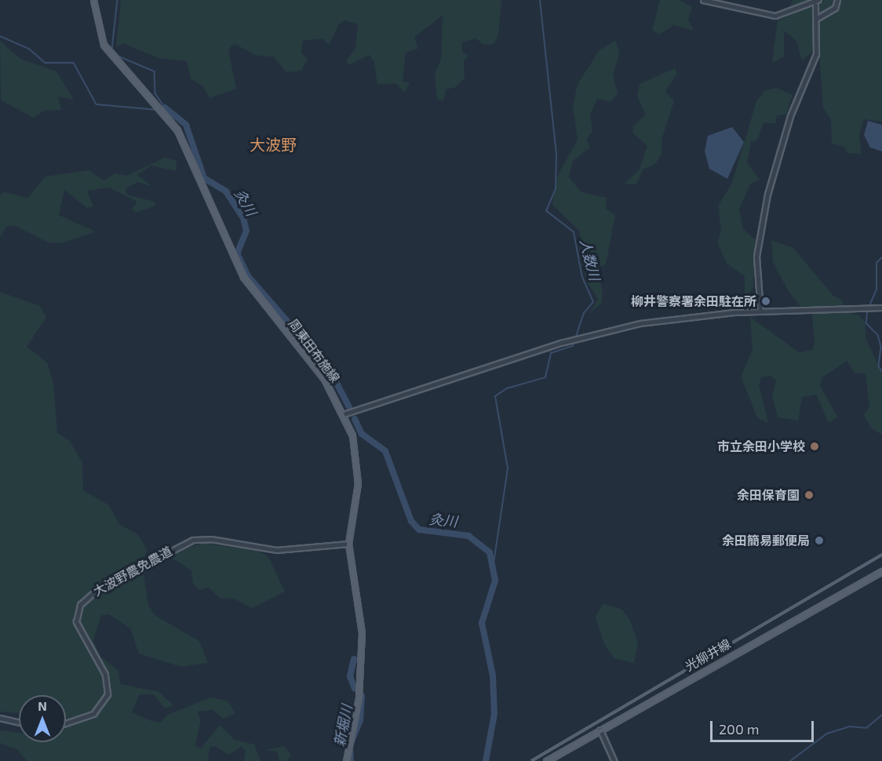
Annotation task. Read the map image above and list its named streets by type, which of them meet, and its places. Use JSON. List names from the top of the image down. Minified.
{"streets":{"main road":["周東田布施線","光柳井線"],"street":["大波野農免農道"]},"crossings":[["周東田布施線","大波野農免農道"]],"districts":["大波野"],"water":["灸川","人数川","新堀川"],"places":["柳井警察署余田駐在所","市立余田小学校","余田保育園","余田簡易郵便局"],"scale_bar":"200 m","north":"top"}
